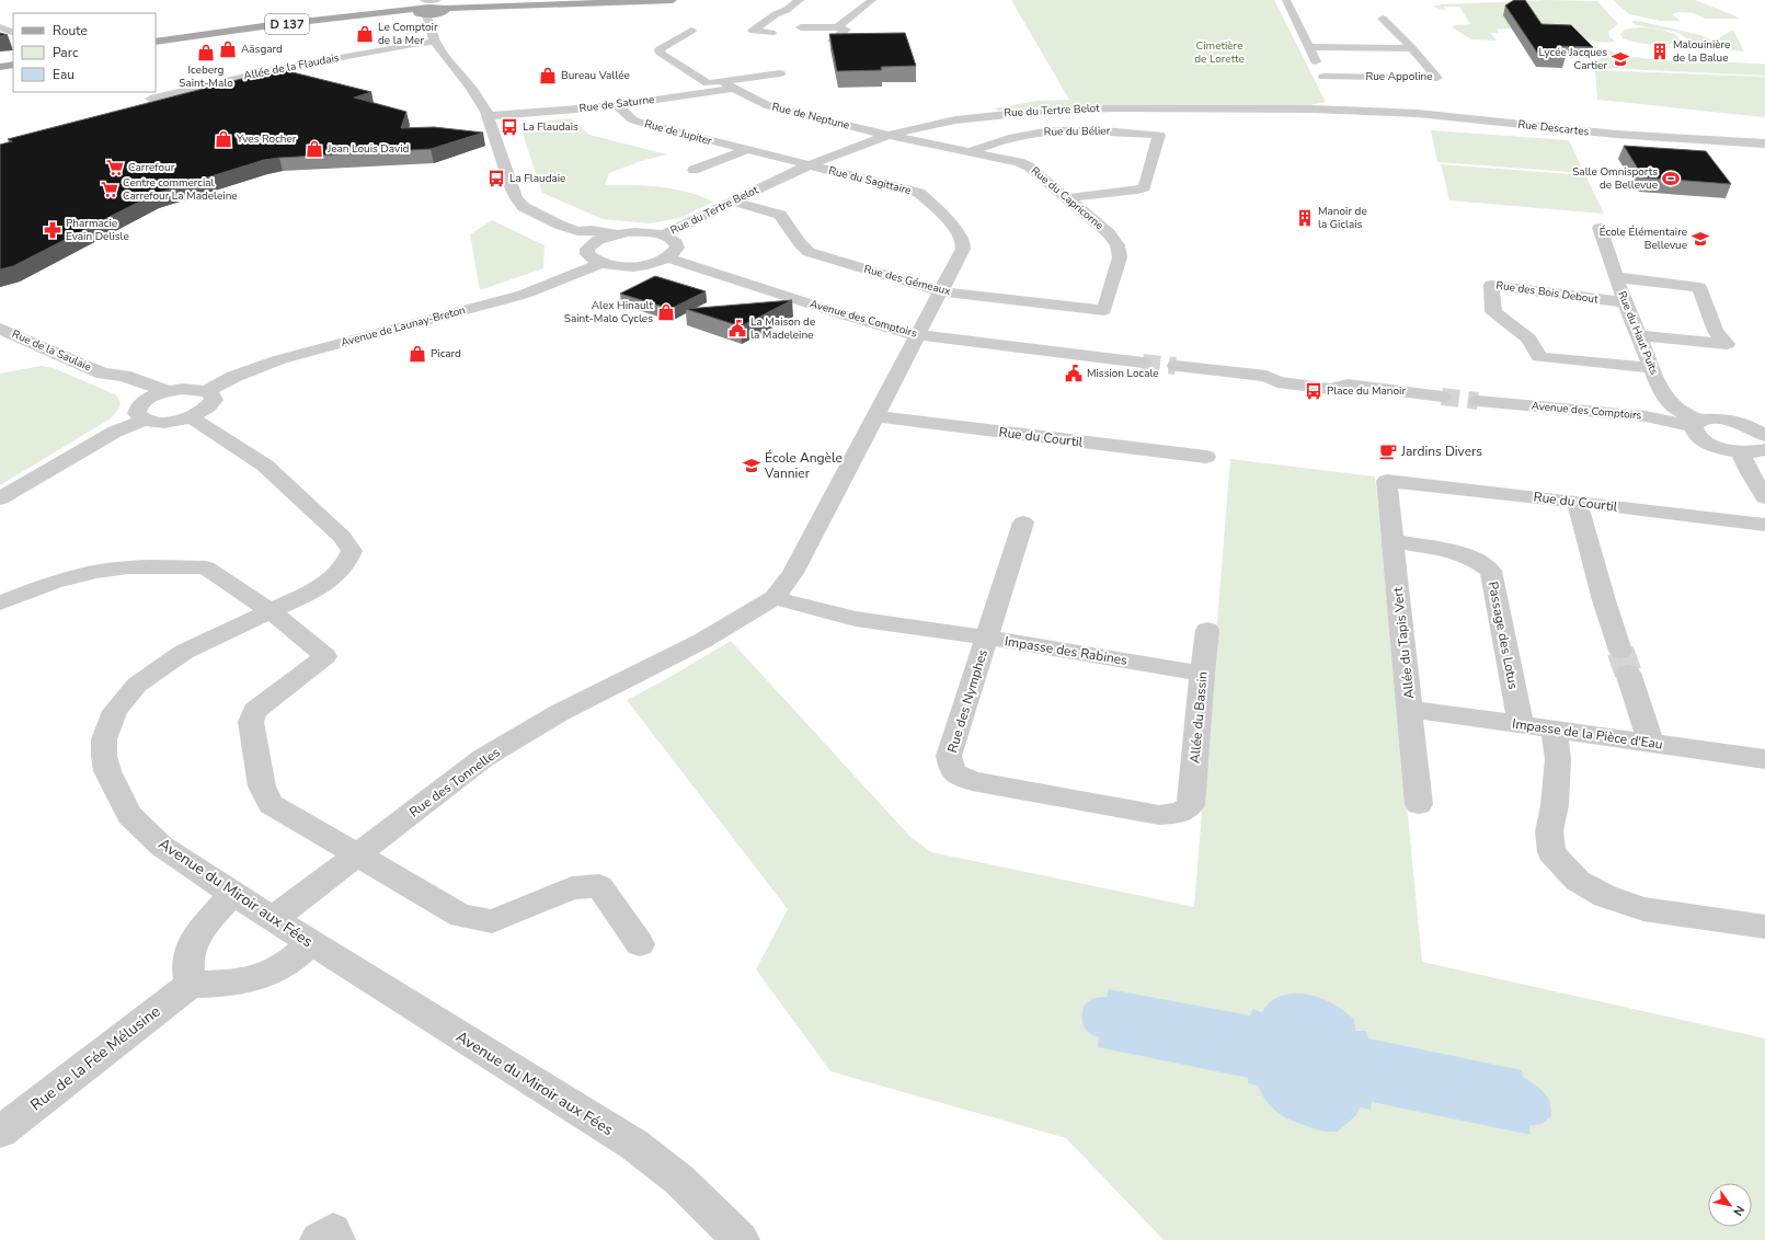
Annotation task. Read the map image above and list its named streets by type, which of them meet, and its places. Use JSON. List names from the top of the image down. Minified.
{"streets":{"main road":["D 137"],"street":["Allée de la Flaudais","Rue Appoline","Rue de Saturne","Rue du Tertre Belot","Rue de Neptune","Rue Descartes","Rue du Bélier","Rue de Jupiter","Rue du Sagittaire","Rue du Capricorne","Rue des Gémeaux","Rue des Bois Debout","Avenue des Comptoirs","Avenue de Launay-Breton","Rue du Haut Puits","Rue de la Saulaie","Rue du Courtil","Passage des Lotus","Allée du Tapis Vert","Impasse des Rabines","Rue des Nymphes","Allée du Bassin","Impasse de la Pièce d'Eau","Rue des Tonnelles","Avenue du Miroir aux Fées","Rue de la Fée Mélusine"]},"crossings":[["Rue de Saturne","Rue de Neptune"],["Rue de Saturne","Rue de Jupiter"],["Rue du Tertre Belot","Rue de Neptune"],["Rue du Tertre Belot","Rue Descartes"],["Rue du Tertre Belot","Rue de Jupiter"],["Rue du Tertre Belot","Rue du Sagittaire"],["Rue du Tertre Belot","Rue du Capricorne"],["Rue du Tertre Belot","Rue des Gémeaux"],["Rue de Neptune","Rue du Capricorne"],["Rue du Bélier","Rue du Capricorne"],["Rue de Jupiter","Rue du Sagittaire"],["Rue du Sagittaire","Rue des Gémeaux"],["Rue du Sagittaire","Avenue des Comptoirs"],["Rue du Sagittaire","Rue du Courtil"],["Rue du Sagittaire","Impasse des Rabines"],["Rue du Sagittaire","Rue des Tonnelles"],["Rue du Capricorne","Rue des Gémeaux"],["Rue des Bois Debout","Rue du Haut Puits"],["Avenue des Comptoirs","Rue du Haut Puits"],["Rue du Courtil","Allée du Tapis Vert"],["Passage des Lotus","Allée du Tapis Vert"],["Passage des Lotus","Impasse de la Pièce d'Eau"],["Allée du Tapis Vert","Impasse de la Pièce d'Eau"],["Impasse des Rabines","Rue des Nymphes"],["Impasse des Rabines","Allée du Bassin"],["Impasse des Rabines","Rue des Tonnelles"],["Rue des Nymphes","Allée du Bassin"],["Rue des Tonnelles","Avenue du Miroir aux Fées"]],"parks":["Cimetière de Lorette"],"places":{"shop":["Le Comptoir de la Mer","Aäsgard","Iceberg Saint-Malo","Bureau Vallée","Yves Rocher","Jean Louis David","Alex Hinault Saint-Malo Cycles","Picard"],"building":["Malouinière de la Balue","Manoir de la Giclais"],"school or university":["Lycée Jacques Cartier","École Élémentaire Bellevue","École Angèle Vannier"],"bus stop":["La Flaudais","La Flaudaie","Place du Manoir"],"supermarket":["Carrefour","Centre commercial Carrefour La Madeleine"],"sports":["Salle Omnisports de Bellevue"],"pharmacy":["Pharmacie Evain Delisle"],"public building":["La Maison de la Madeleine","Mission Locale"],"cafe":["Jardins Divers"]},"legend":["Route","Parc","Eau"],"north":"bottom right"}
